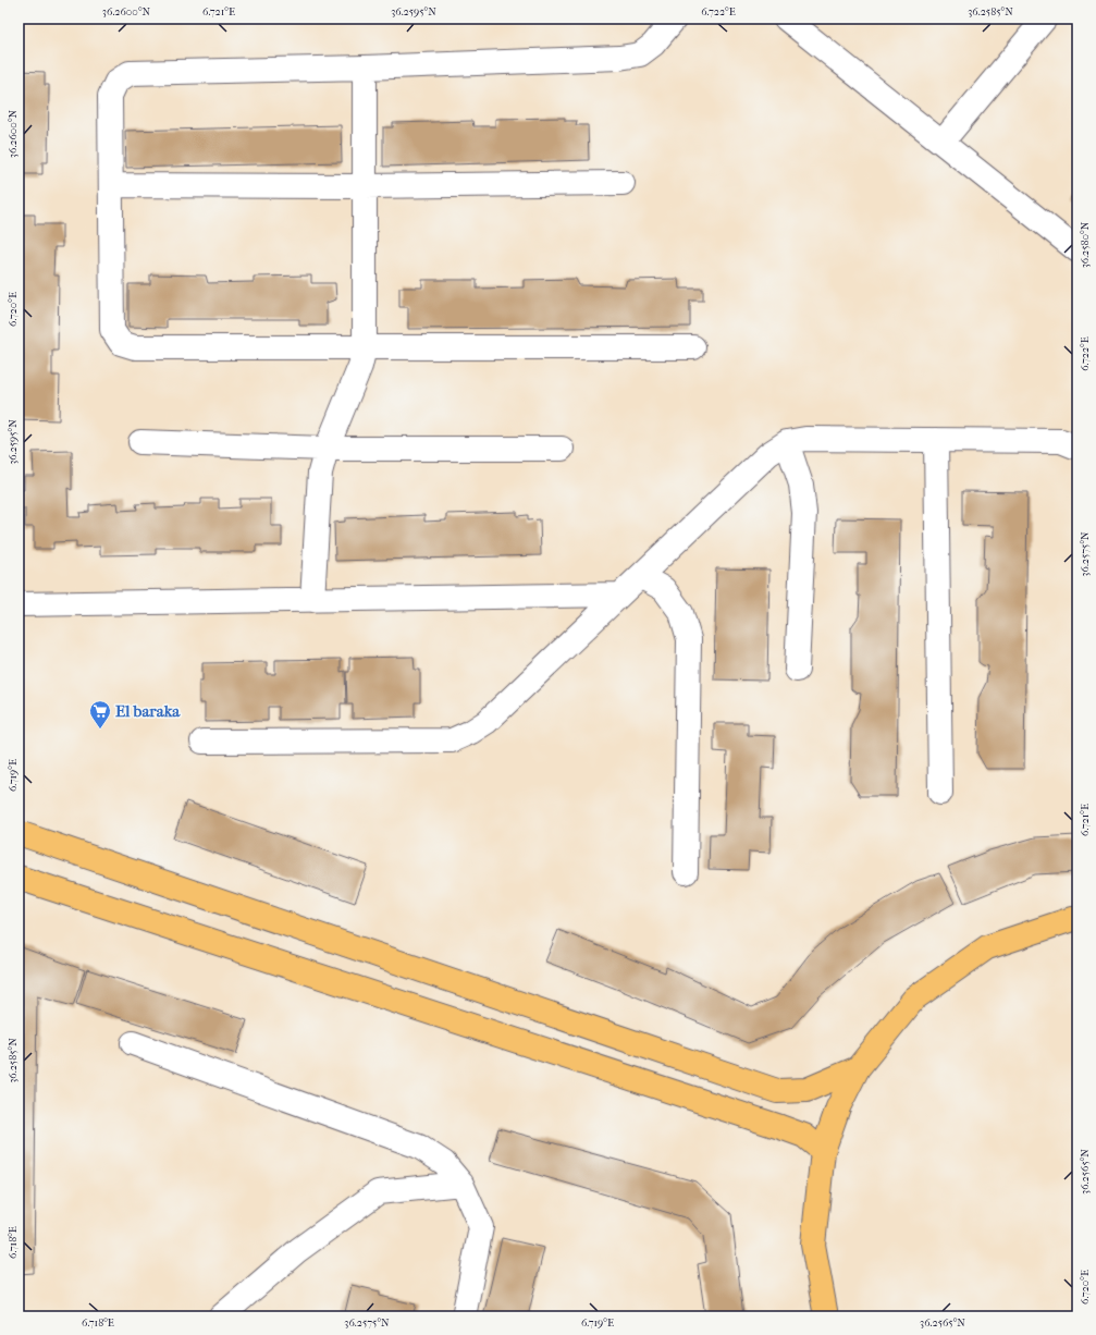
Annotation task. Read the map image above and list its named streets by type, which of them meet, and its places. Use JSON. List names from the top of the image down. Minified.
{"places":{"supermarket":["El baraka"]},"coordinates":["36.2600°N","6.721°E","36.2595°N","6.722°E","36.2585°N","36.2580°N","6.720°E","36.2575°N","6.719°E","36.2565°N","6.718°E"]}
